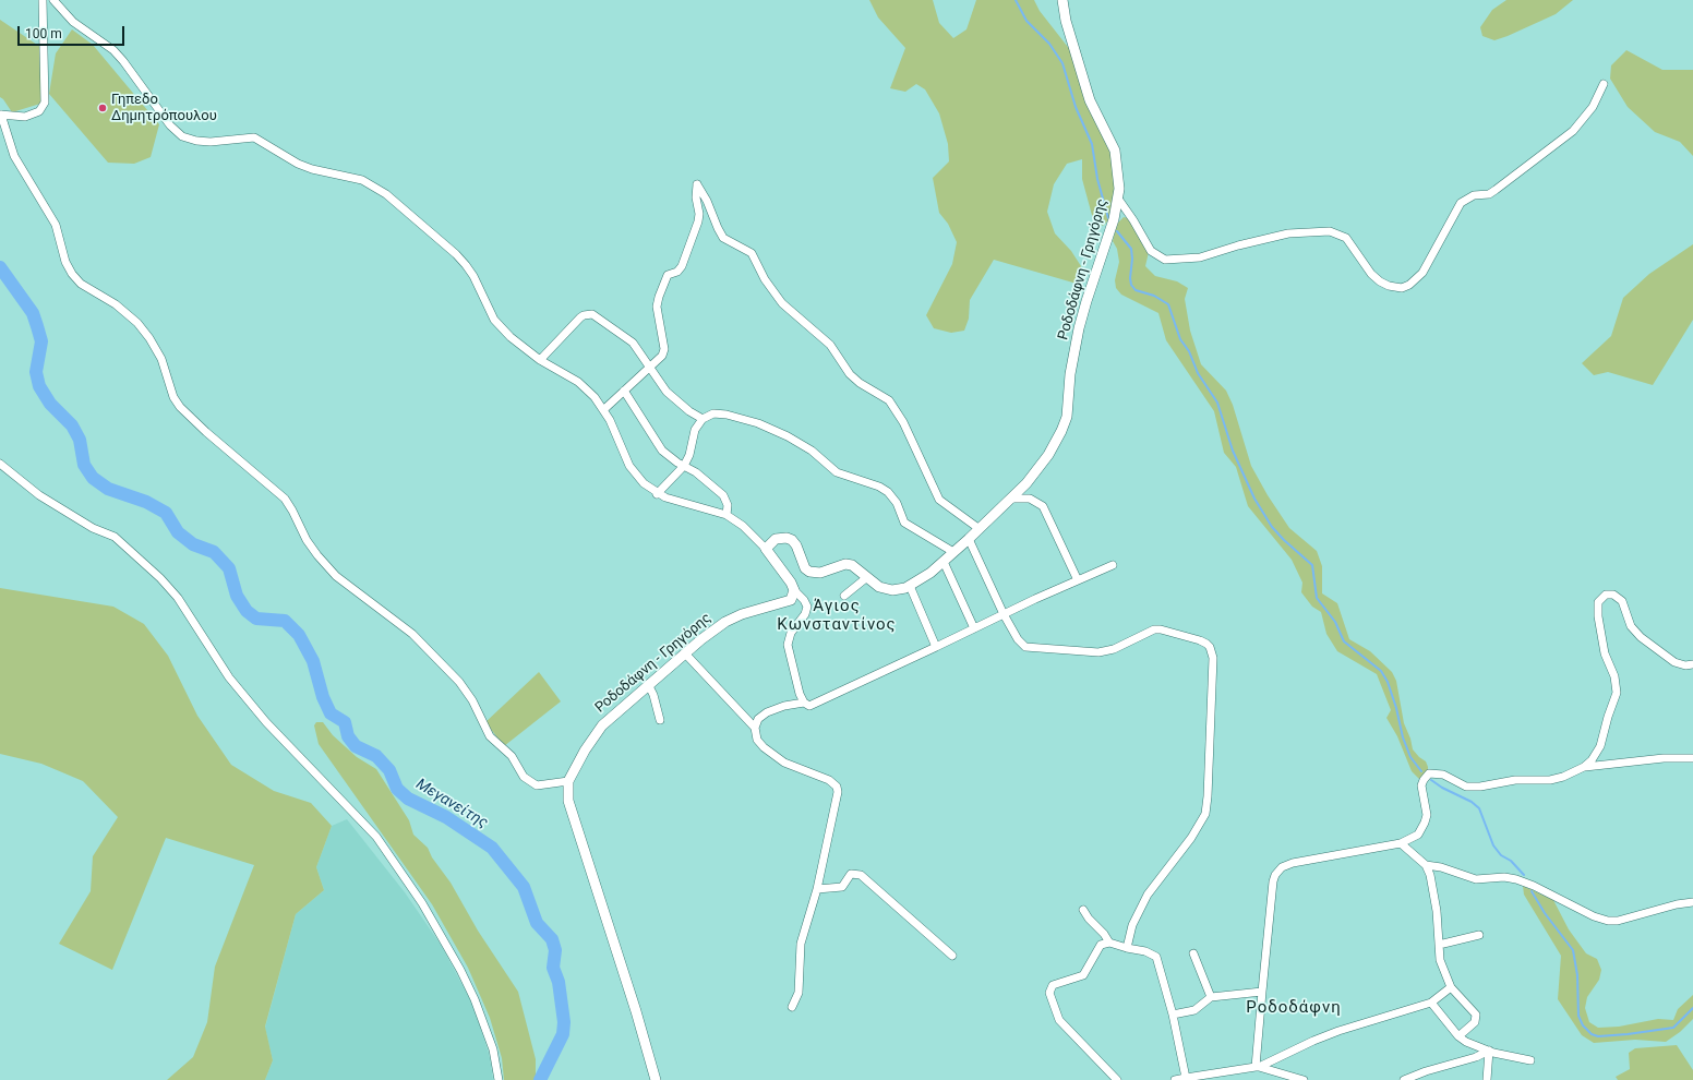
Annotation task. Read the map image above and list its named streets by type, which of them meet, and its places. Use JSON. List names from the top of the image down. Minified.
{"streets":{"main road":["Ροδοδάφνη - Γρηγόρης"]},"districts":["Άγιος Κωνσταντίνος","Ροδοδάφνη"],"water":["Μεγανείτης"],"places":["Γηπεδο Δημητρόπουλου"],"scale_bar":"100 m"}
